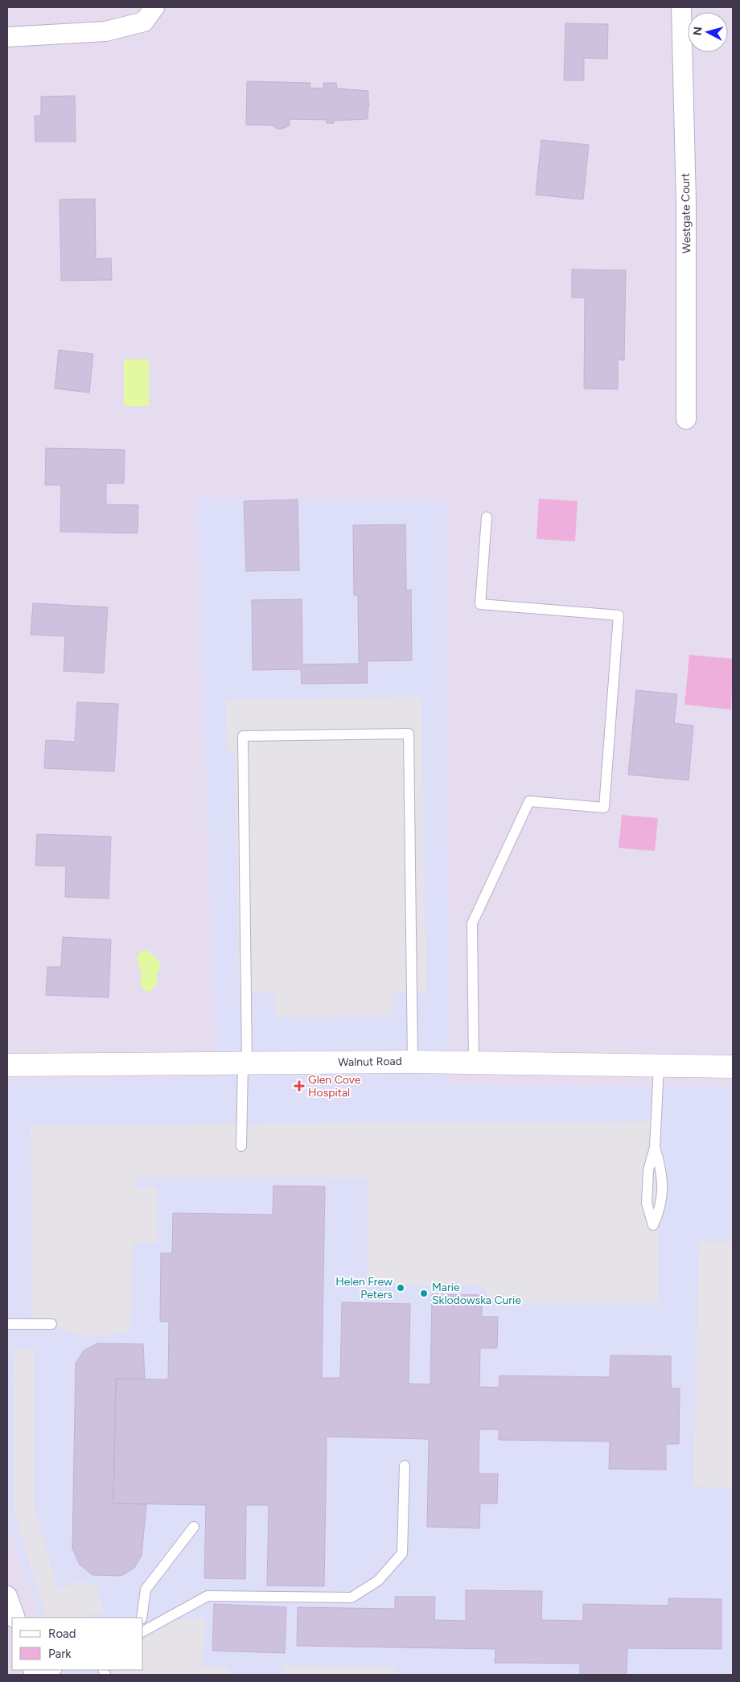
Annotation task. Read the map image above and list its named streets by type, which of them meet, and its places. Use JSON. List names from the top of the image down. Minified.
{"streets":{"street":["Westgate Court","Walnut Road"]},"places":{"health":["Glen Cove Hospital"],"other":["Helen Frew Peters","Marie Sklodowska Curie"]},"legend":["Road","Park"],"north":"left"}
